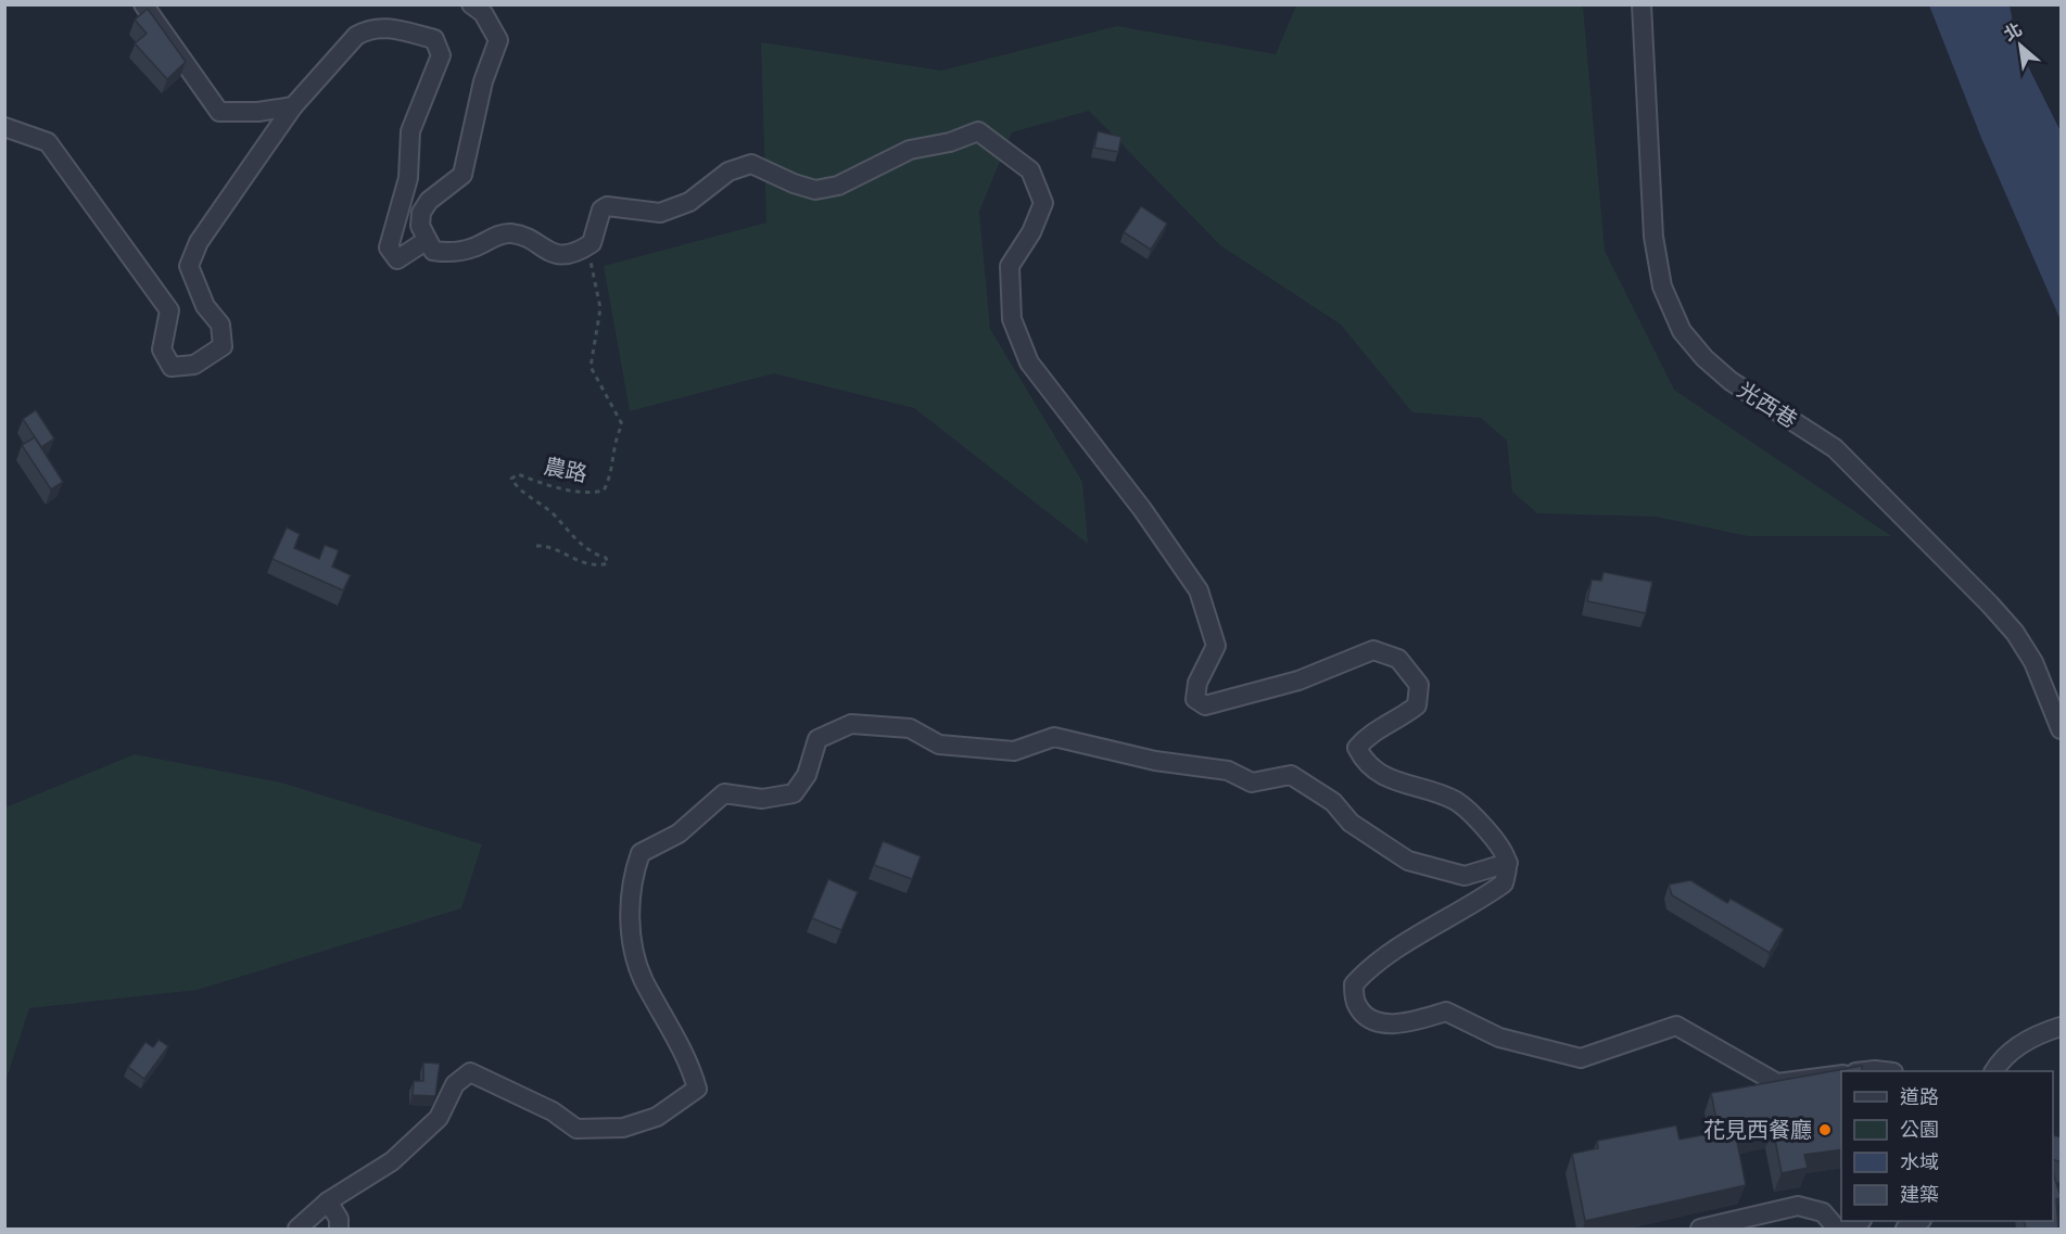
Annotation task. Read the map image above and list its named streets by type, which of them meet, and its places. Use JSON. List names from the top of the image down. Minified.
{"streets":{"street":["光西巷"],"path":["農路"]},"places":["花見西餐廳"],"legend":["道路","公園","水域","建築"],"north":"top left"}
